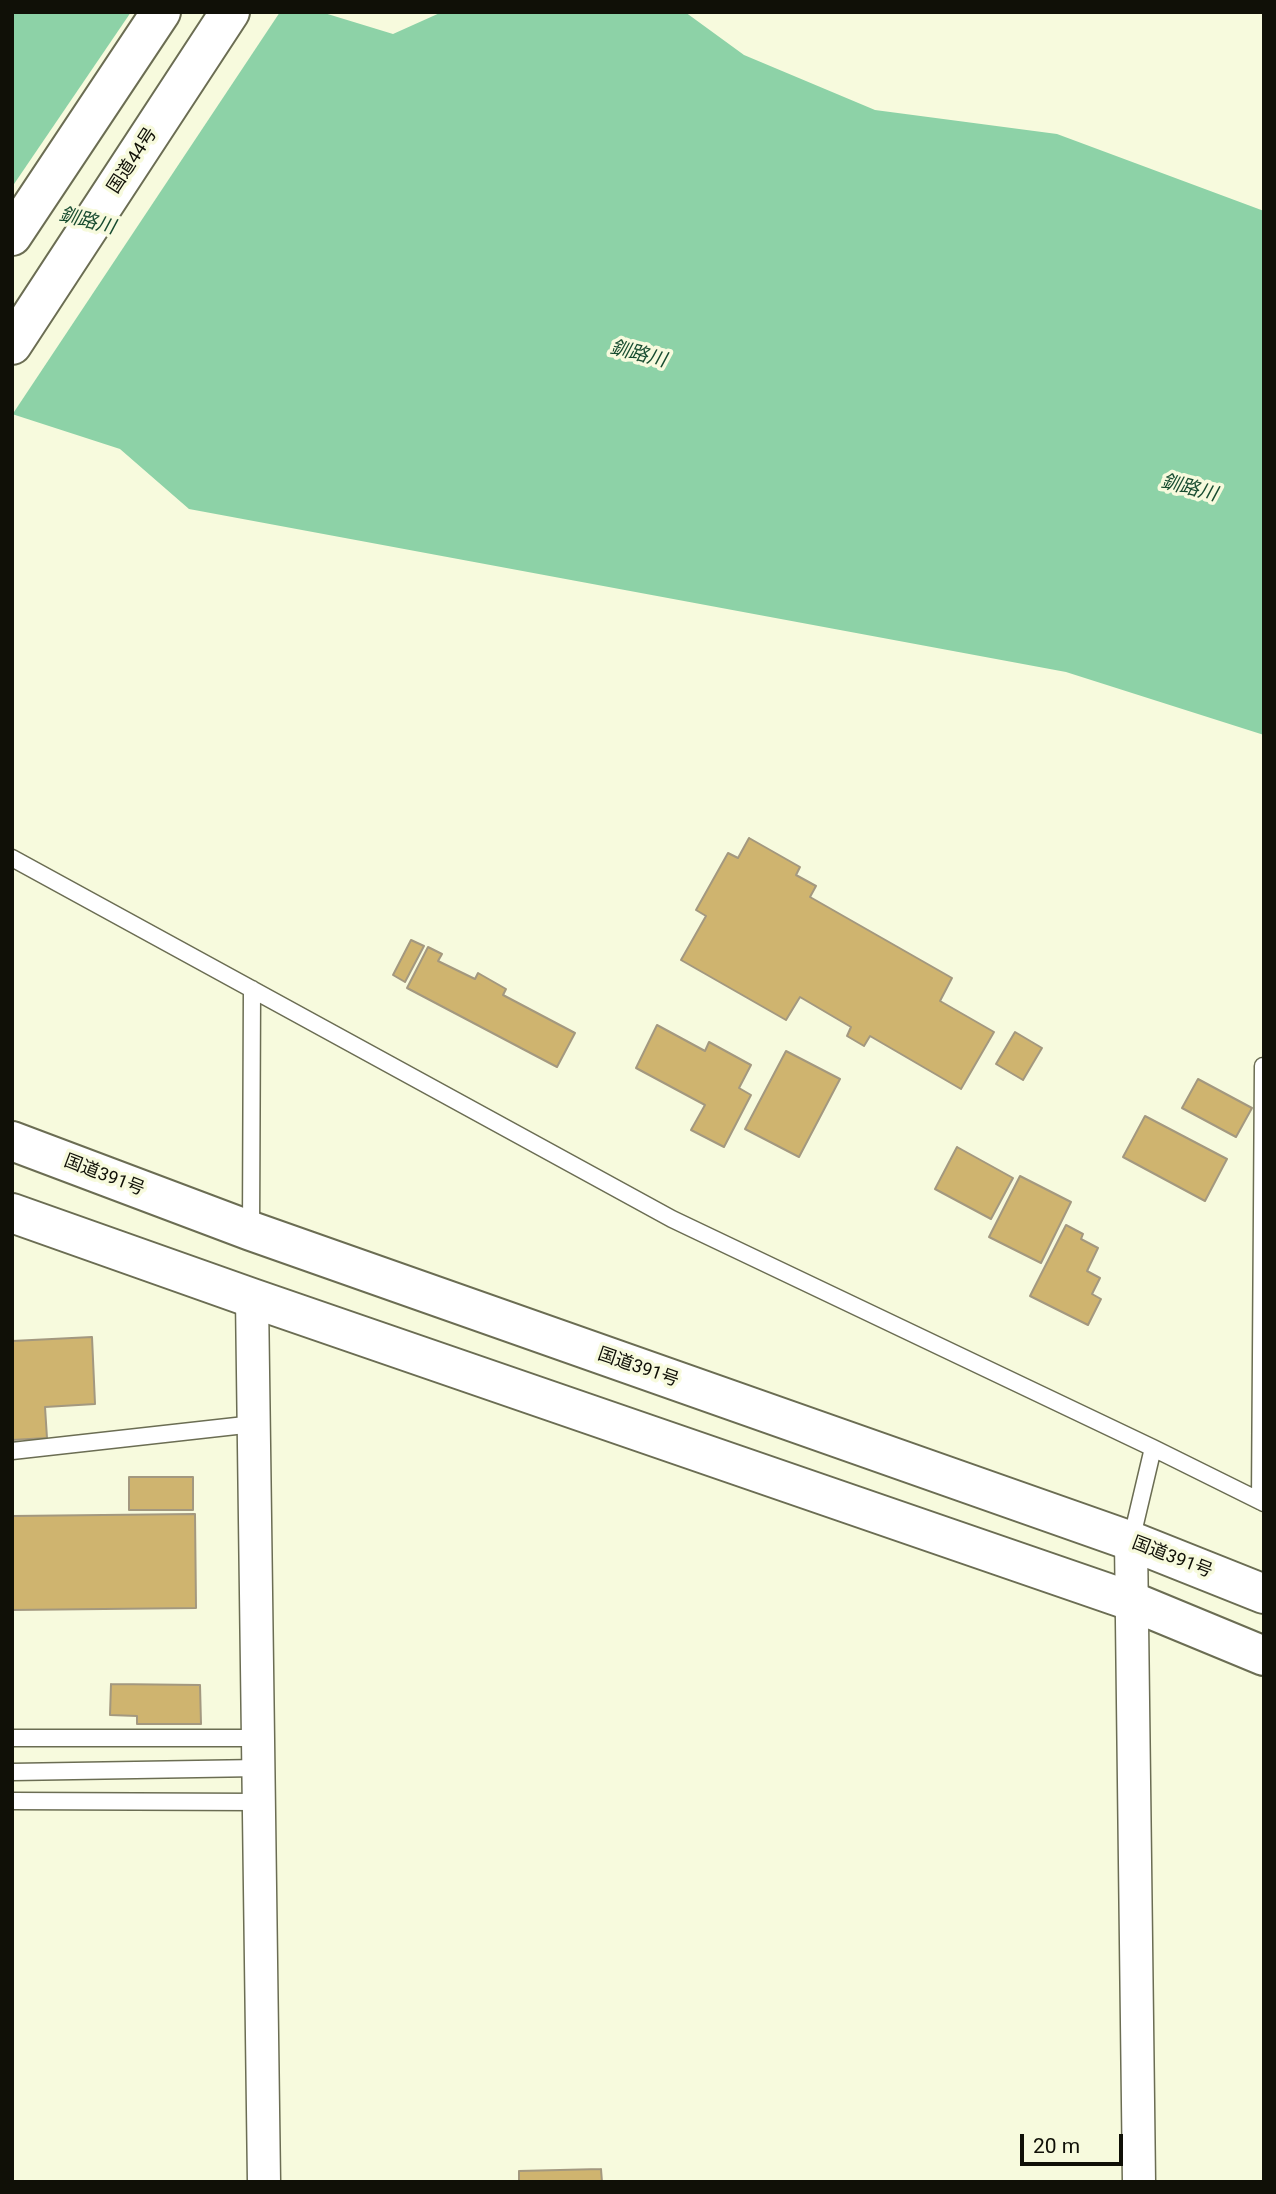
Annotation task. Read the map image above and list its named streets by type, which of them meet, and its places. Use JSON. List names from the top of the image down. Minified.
{"streets":{"highway":["国道44号","国道391号"]},"water":["釧路川"],"scale_bar":"20 m"}
